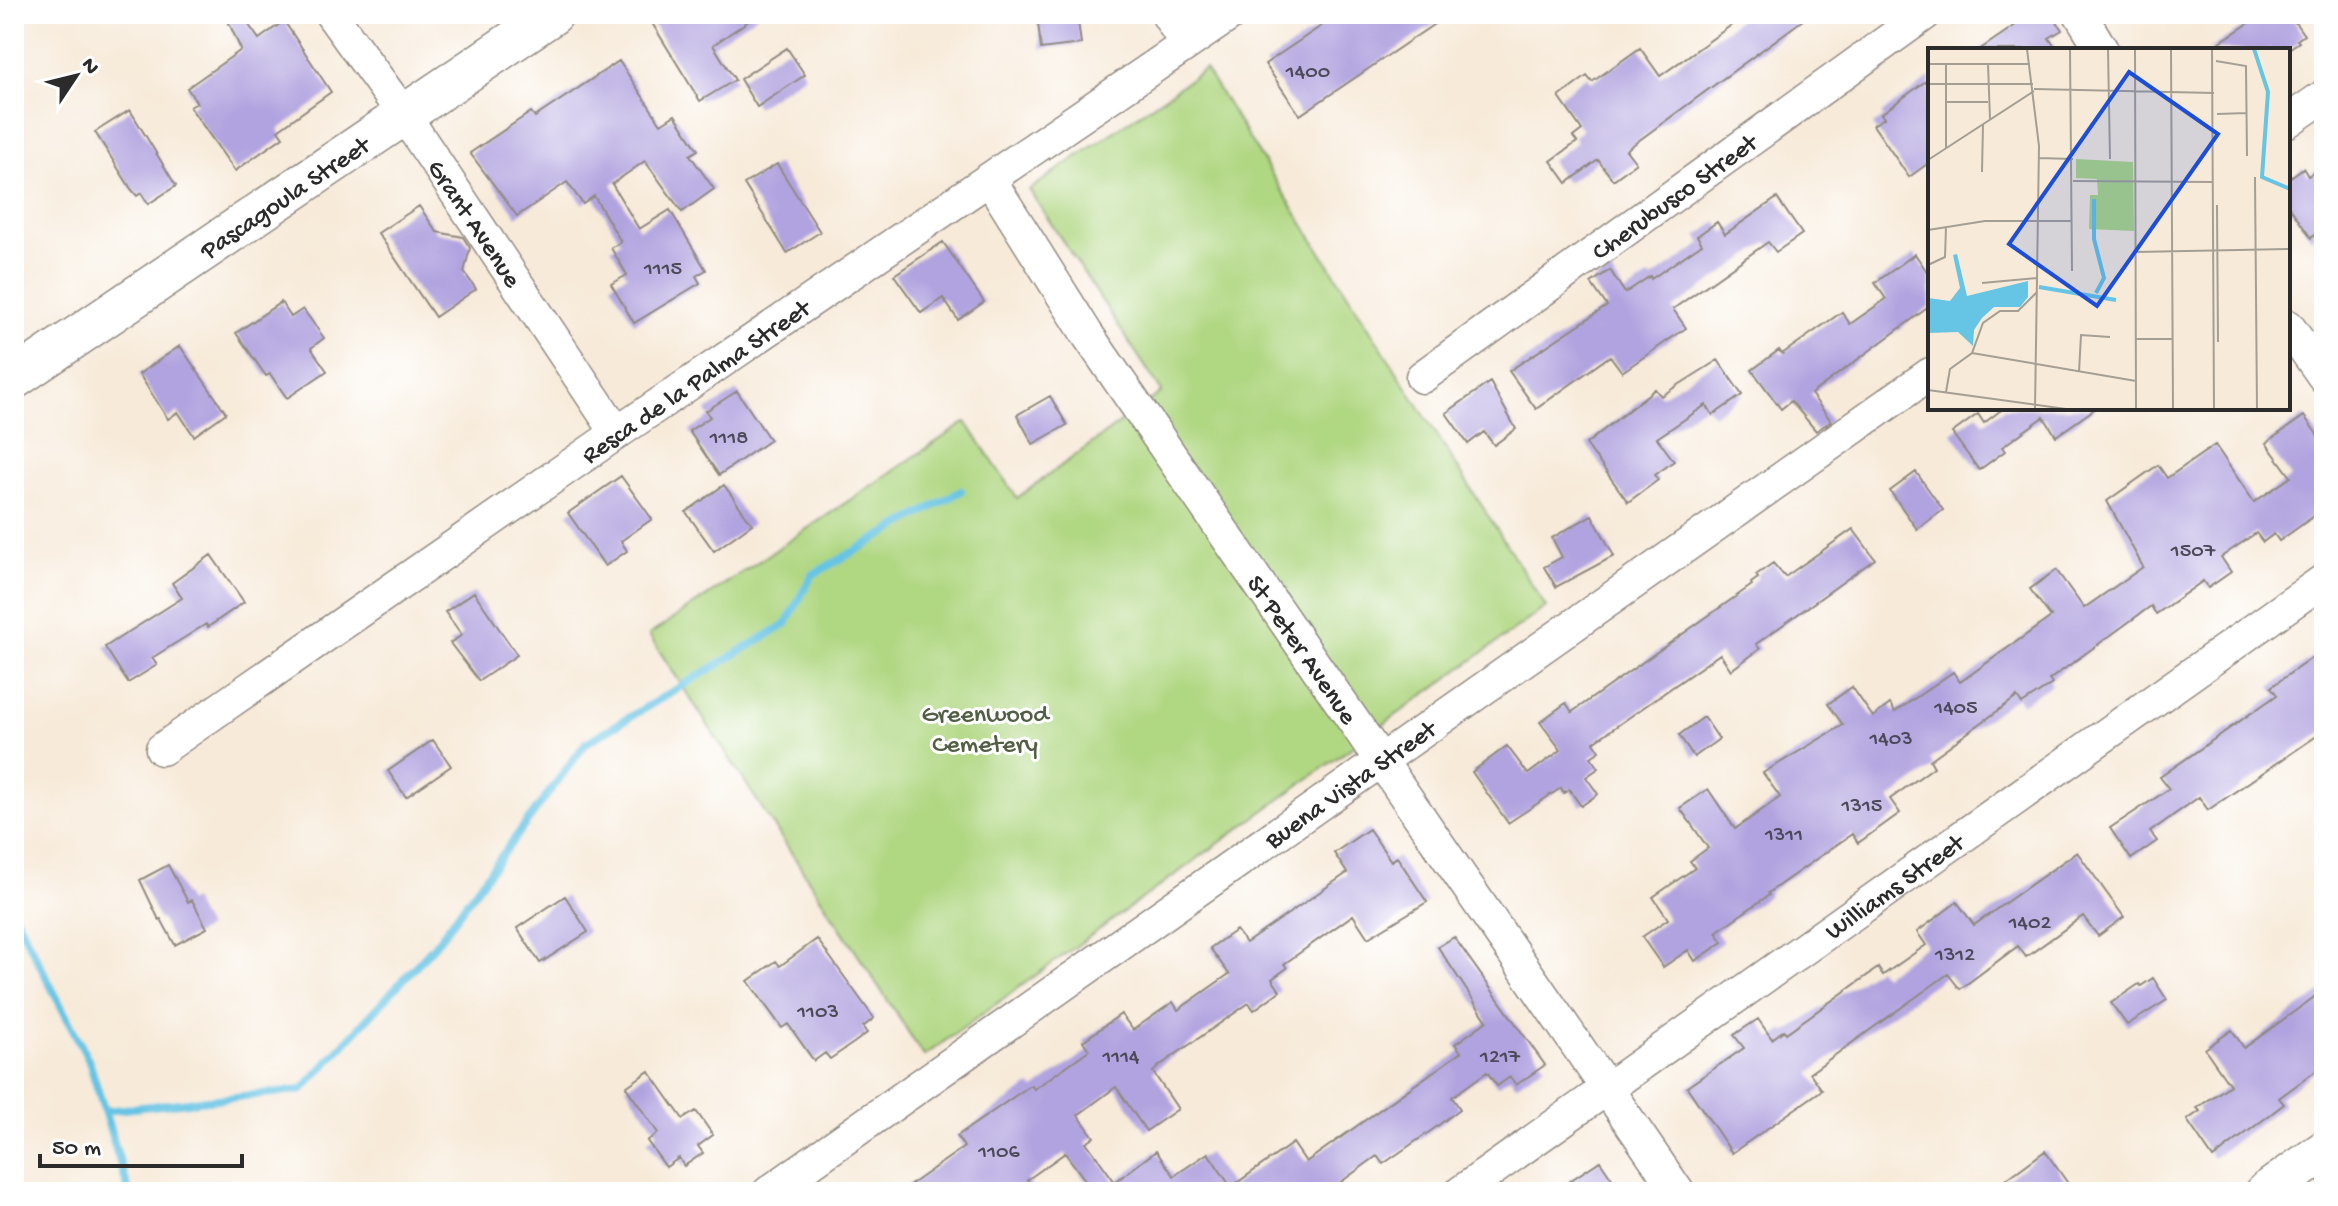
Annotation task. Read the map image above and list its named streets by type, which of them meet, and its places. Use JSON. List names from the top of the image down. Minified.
{"streets":{"street":["Cherubusco Street","Pascagoula Street","Grant Avenue","Resca de la Palma Street","St Peter Avenue","Buena Vista Street","Williams Street"]},"crossings":[["Pascagoula Street","Grant Avenue"],["Grant Avenue","Resca de la Palma Street"],["Resca de la Palma Street","St Peter Avenue"],["St Peter Avenue","Buena Vista Street"],["St Peter Avenue","Williams Street"]],"parks":["Greenwood Cemetery"],"house_numbers":["1400","1115","1118","1507","1405","1403","1315","1311","1402","1312","1103","1114","1217","1106"],"scale_bar":"50 m","north":"top right"}
